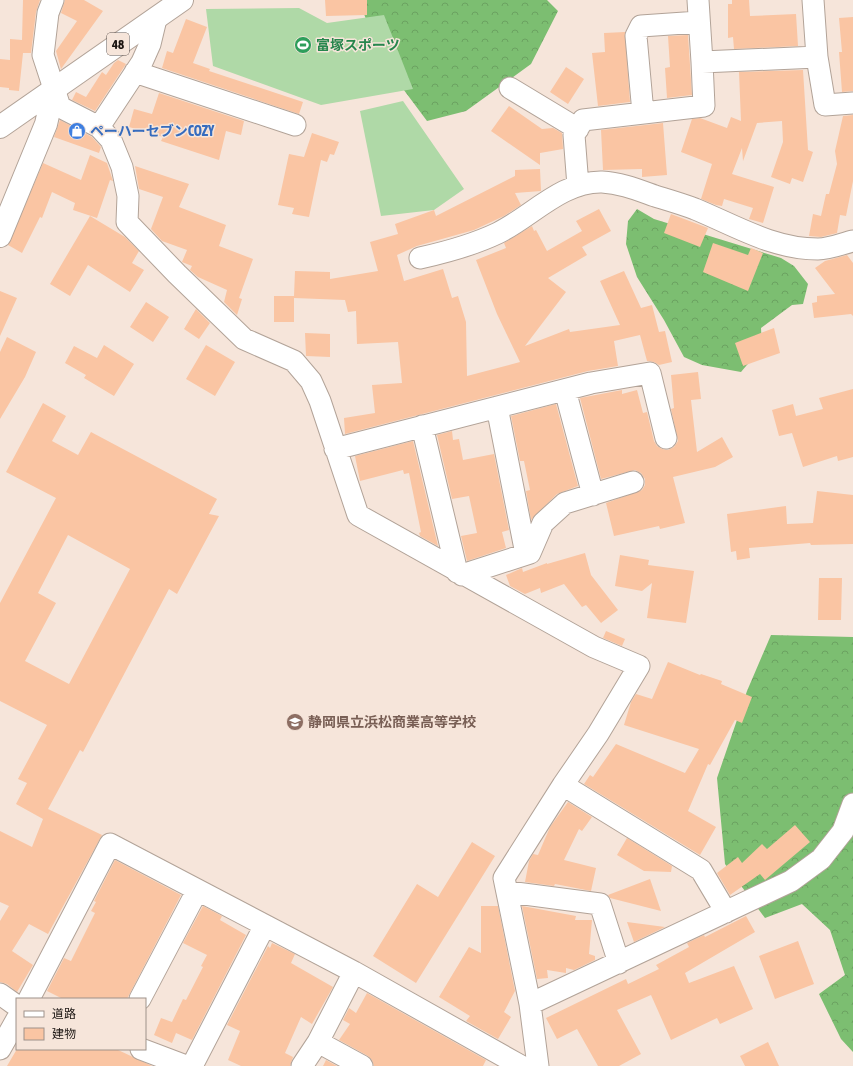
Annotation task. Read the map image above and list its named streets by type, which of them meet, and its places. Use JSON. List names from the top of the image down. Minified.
{"streets":{"main road":["48"]},"places":{"sports":["富塚スポーツ"],"shop":["ペーハーセブンCOZY"],"school or university":["静岡県立浜松商業高等学校"]},"legend":["道路","建物"]}
